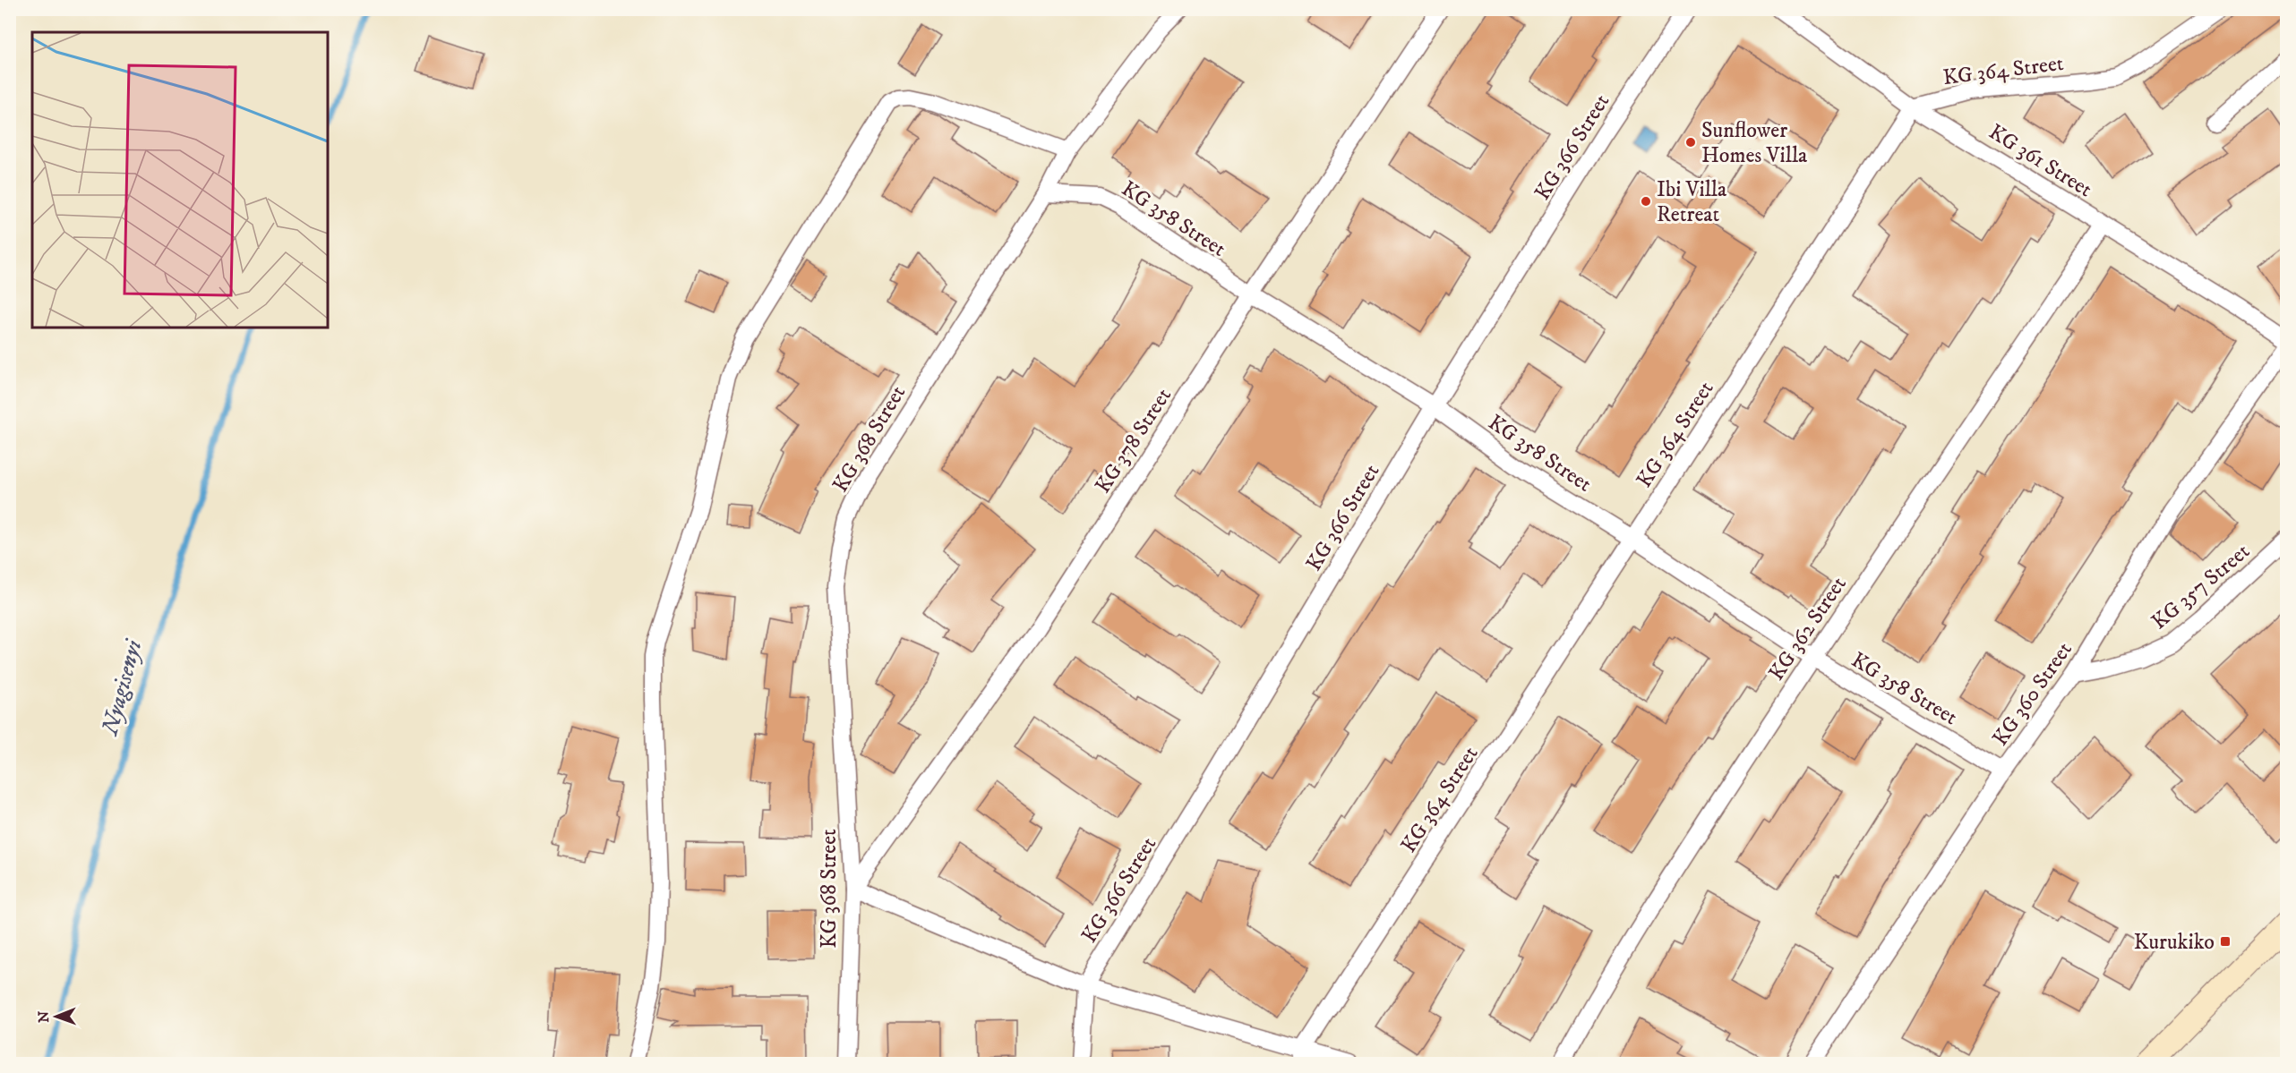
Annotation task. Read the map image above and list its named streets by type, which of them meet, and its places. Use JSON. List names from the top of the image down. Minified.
{"streets":{"street":["KG 364 Street","KG 366 Street","KG 361 Street","KG 358 Street","KG 368 Street","KG 378 Street","KG 357 Street","KG 362 Street","KG 360 Street"]},"crossings":[["KG 364 Street","KG 361 Street"],["KG 364 Street","KG 358 Street"],["KG 366 Street","KG 358 Street"],["KG 361 Street","KG 362 Street"],["KG 358 Street","KG 368 Street"],["KG 358 Street","KG 378 Street"],["KG 358 Street","KG 362 Street"],["KG 358 Street","KG 360 Street"],["KG 368 Street","KG 378 Street"],["KG 357 Street","KG 360 Street"]],"water":["Nyagisenyi"],"places":{"other":["Sunflower Homes Villa","Ibi Villa Retreat"],"transit":["Kurukiko"]},"north":"left"}
